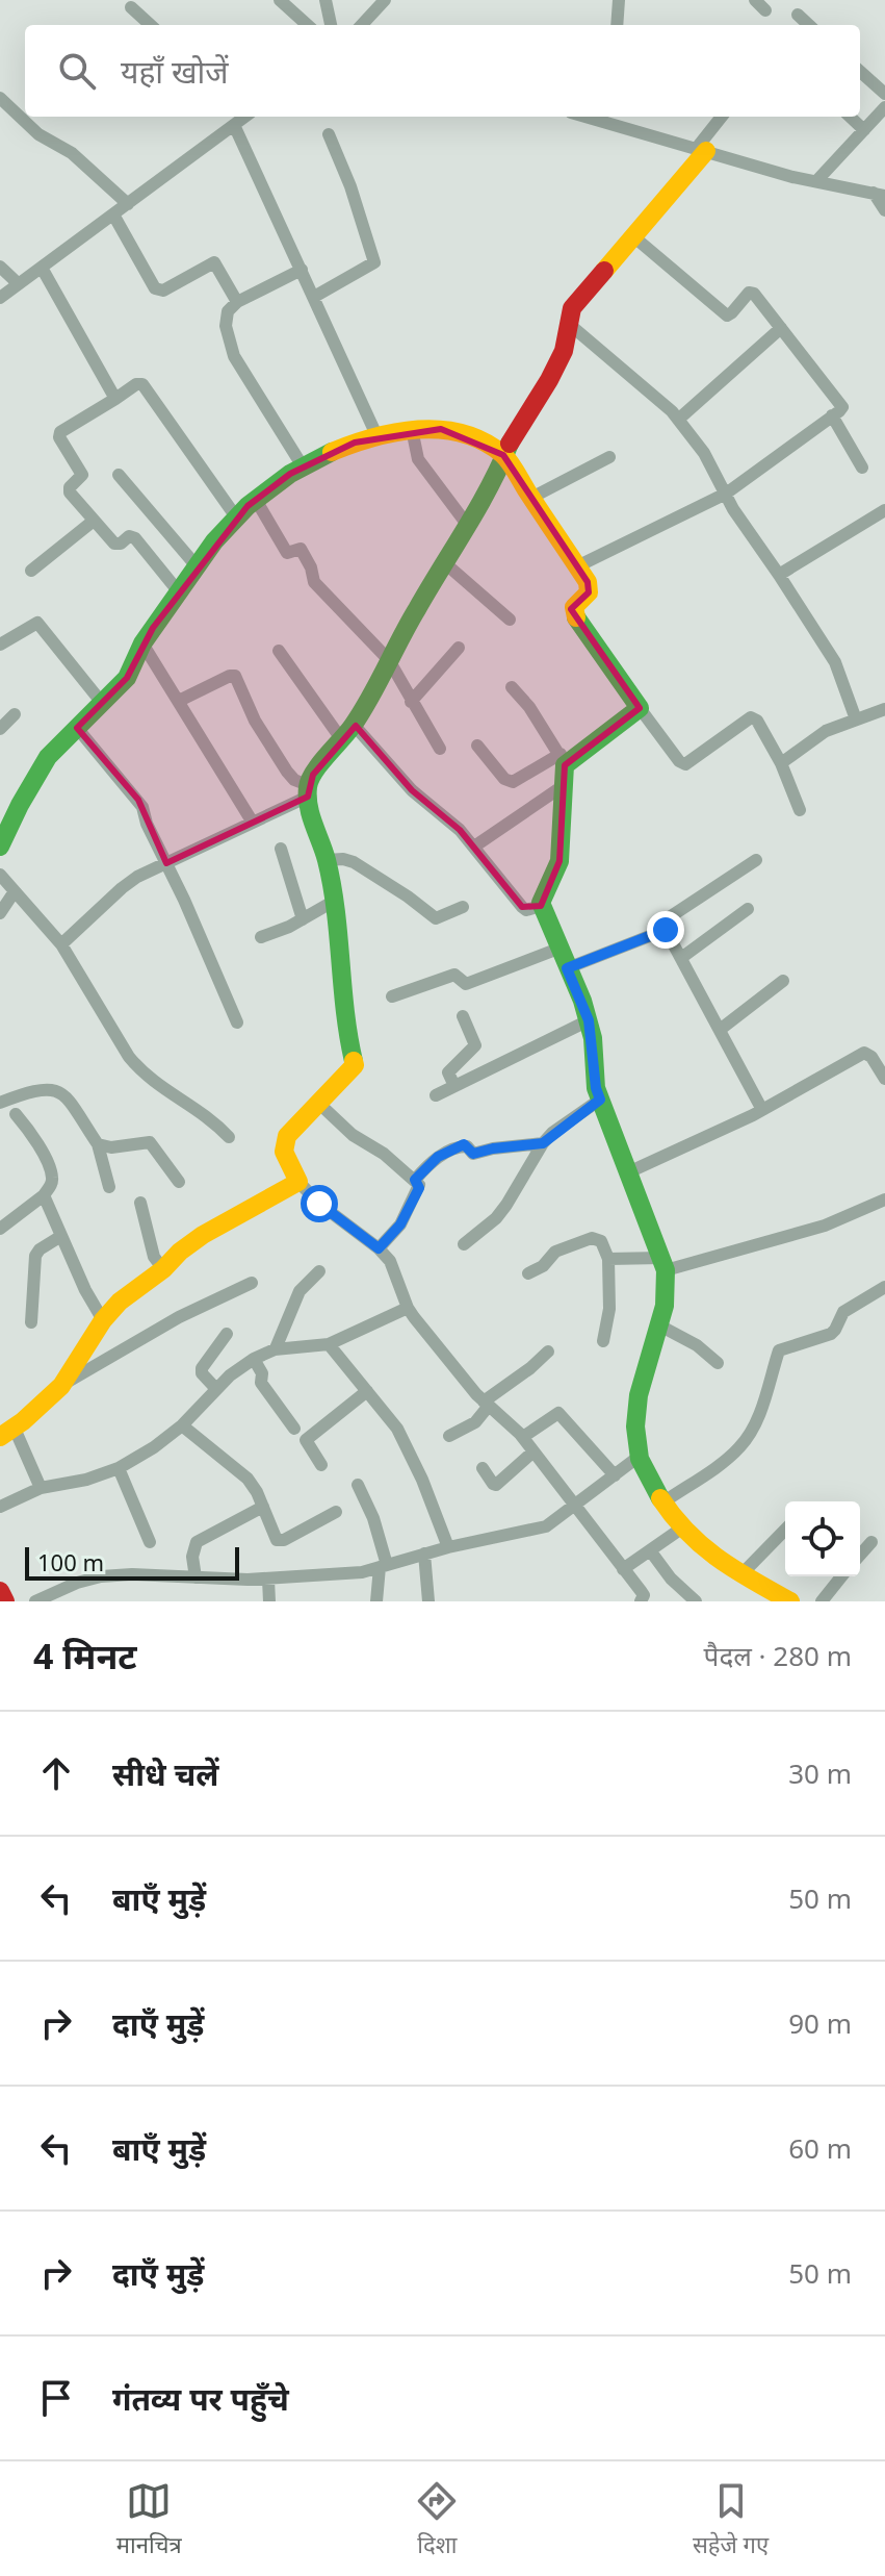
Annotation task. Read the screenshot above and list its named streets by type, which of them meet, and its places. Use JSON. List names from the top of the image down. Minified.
{"scale_bar":"100 m","page":{"search":"यहाँ खोजें","scale":"100 m","heading":["4 मिनट","पैदल · 280 m"],"list":[["सीधे चलें","30 m"],["बाएँ मुड़ें","50 m"],["दाएँ मुड़ें","90 m"],["बाएँ मुड़ें","60 m"],["दाएँ मुड़ें","50 m"],"गंतव्य पर पहुँचे"],"nav":["मानचित्र","दिशा","सहेजे गए"]}}
